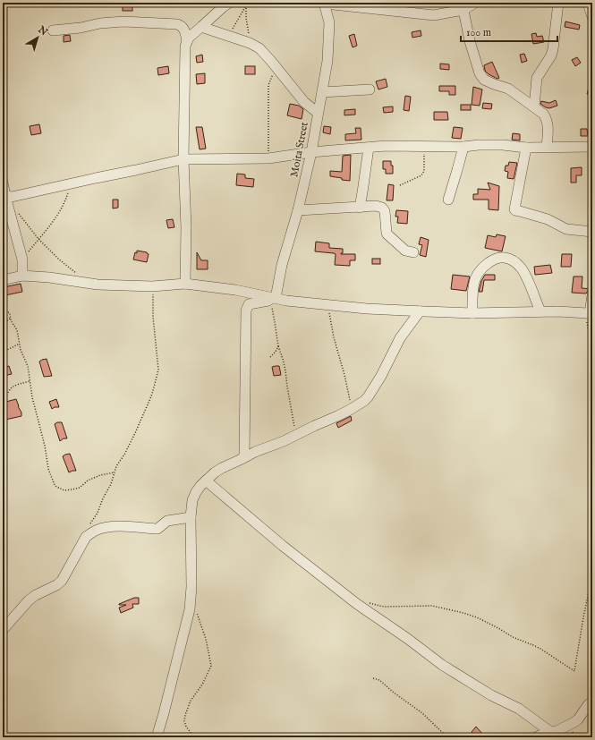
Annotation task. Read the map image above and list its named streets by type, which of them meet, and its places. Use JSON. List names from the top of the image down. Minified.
{"streets":{"street":["Moita Street"]},"scale_bar":"100 m","north":"top right"}
